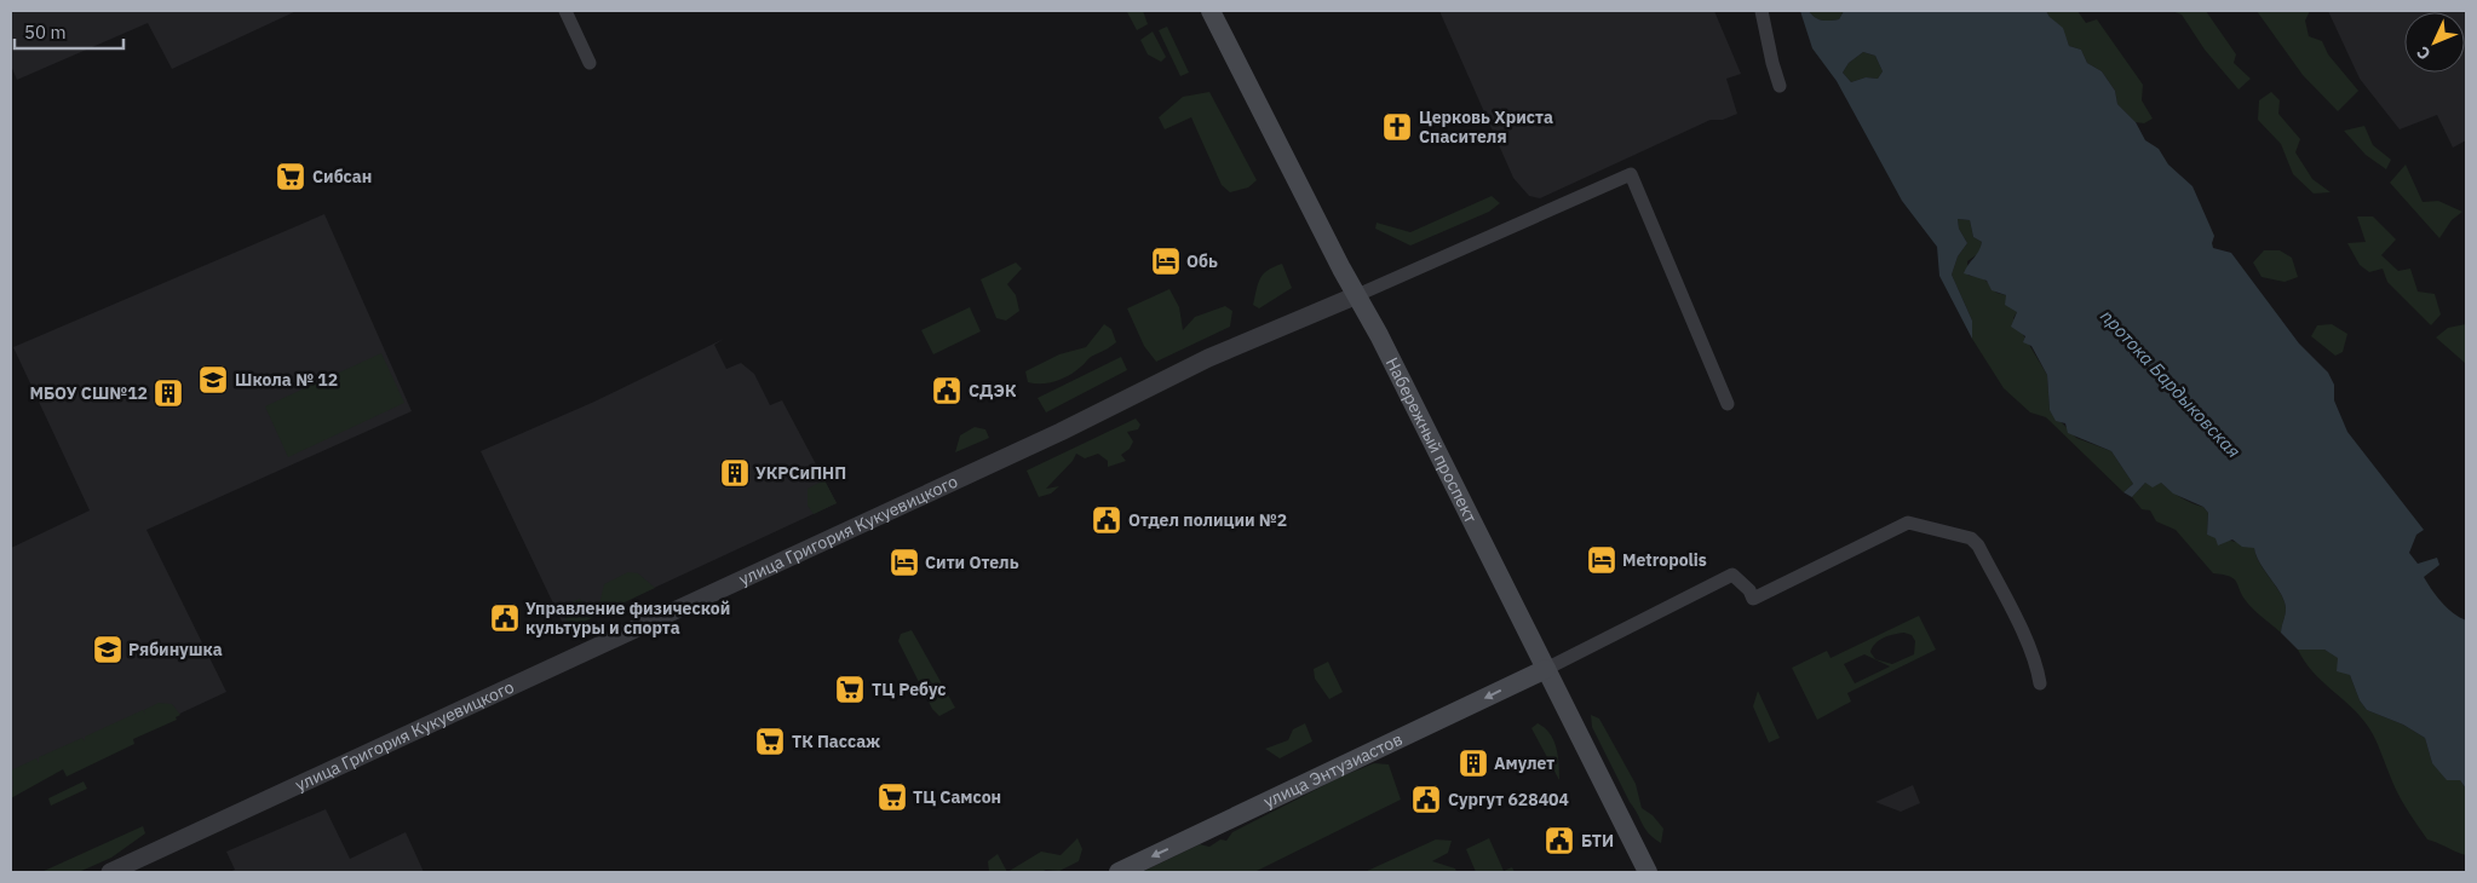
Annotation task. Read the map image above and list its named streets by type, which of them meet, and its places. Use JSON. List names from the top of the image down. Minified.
{"streets":{"main road":["Набережный проспект","улица Энтузиастов"],"street":["улица Григория Кукуевицкого"]},"crossings":[["Набережный проспект","улица Григория Кукуевицкого"],["Набережный проспект","улица Энтузиастов"]],"one_way":["улица Энтузиастов"],"water":["протока Бардыковская"],"places":{"church":["Церковь Христа Спасителя"],"supermarket":["Сибсан","ТЦ Ребус","ТК Пассаж","ТЦ Самсон"],"hotel":["Обь","Metropolis","Сити Отель"],"school or university":["Школа № 12","Рябинушка"],"public building":["СДЭК","Отдел полиции №2","Управление физической культуры и спорта","Сургут 628404","БТИ"],"building":["МБОУ СШ№12","УКРСиПНП","Амулет"]},"scale_bar":"50 m","north":"bottom left"}
